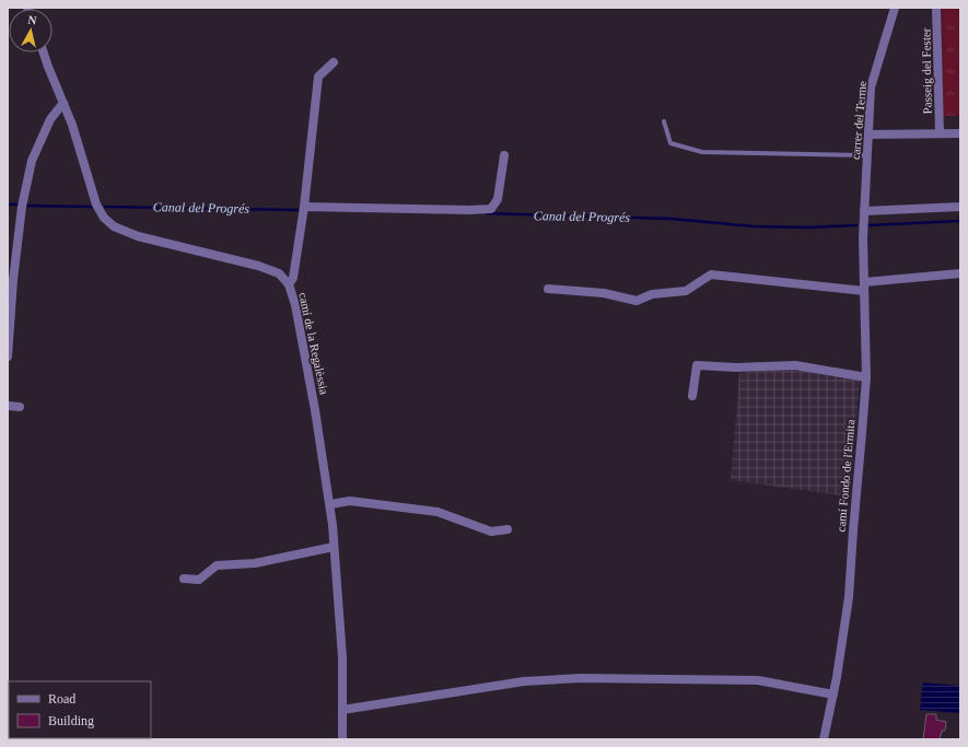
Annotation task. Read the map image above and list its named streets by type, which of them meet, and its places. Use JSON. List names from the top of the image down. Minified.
{"streets":{"street":["Passeig del Fester","carrer del Terme","camí de la Regalèssia","camí Fondo de l'Ermita"]},"crossings":[["carrer del Terme","camí Fondo de l'Ermita"]],"water":["Canal del Progrés"],"legend":["Road","Building"],"north":"top"}
